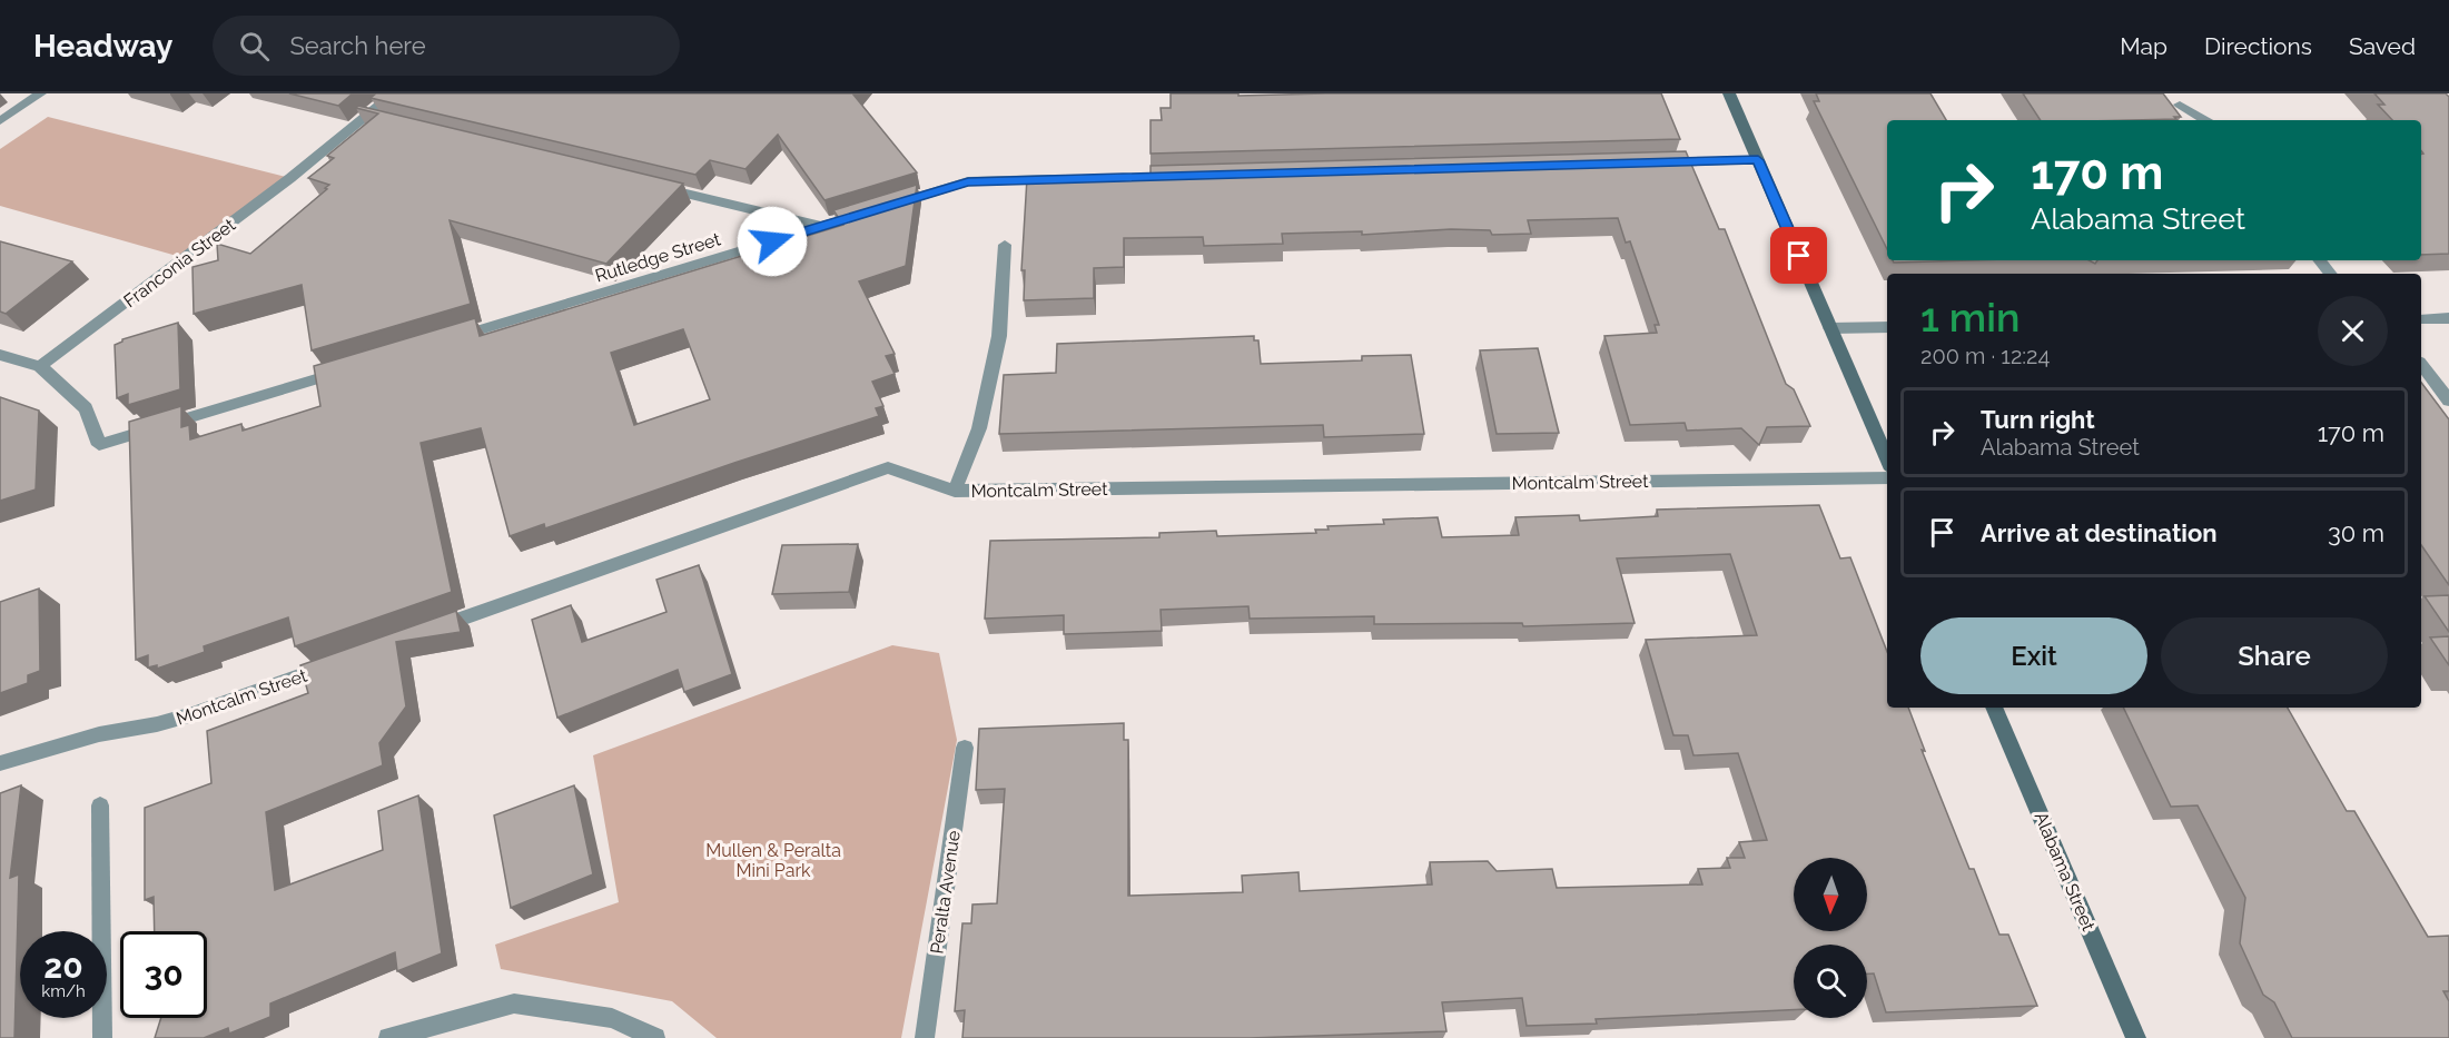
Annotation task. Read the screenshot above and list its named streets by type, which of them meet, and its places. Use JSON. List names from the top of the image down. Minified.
{"streets":{"street":["Rutledge Street","Franconia Street","Montcalm Street","Alabama Street","Peralta Avenue"]},"parks":["Mullen & Peralta Mini Park"],"north":"bottom","page":{"header":"Headway","search":"Search here","nav":["Map","Directions","Saved"],"turn":["170 m","Alabama Street"],"heading":["1 min","200 m · 12:24"],"list":[{"name":"Turn right","note":"Alabama Street","value":"170 m"},{"name":"Arrive at destination","value":"30 m"}],"buttons":["Exit","Share"],"speed":"20 km/h","limit":"30"}}
